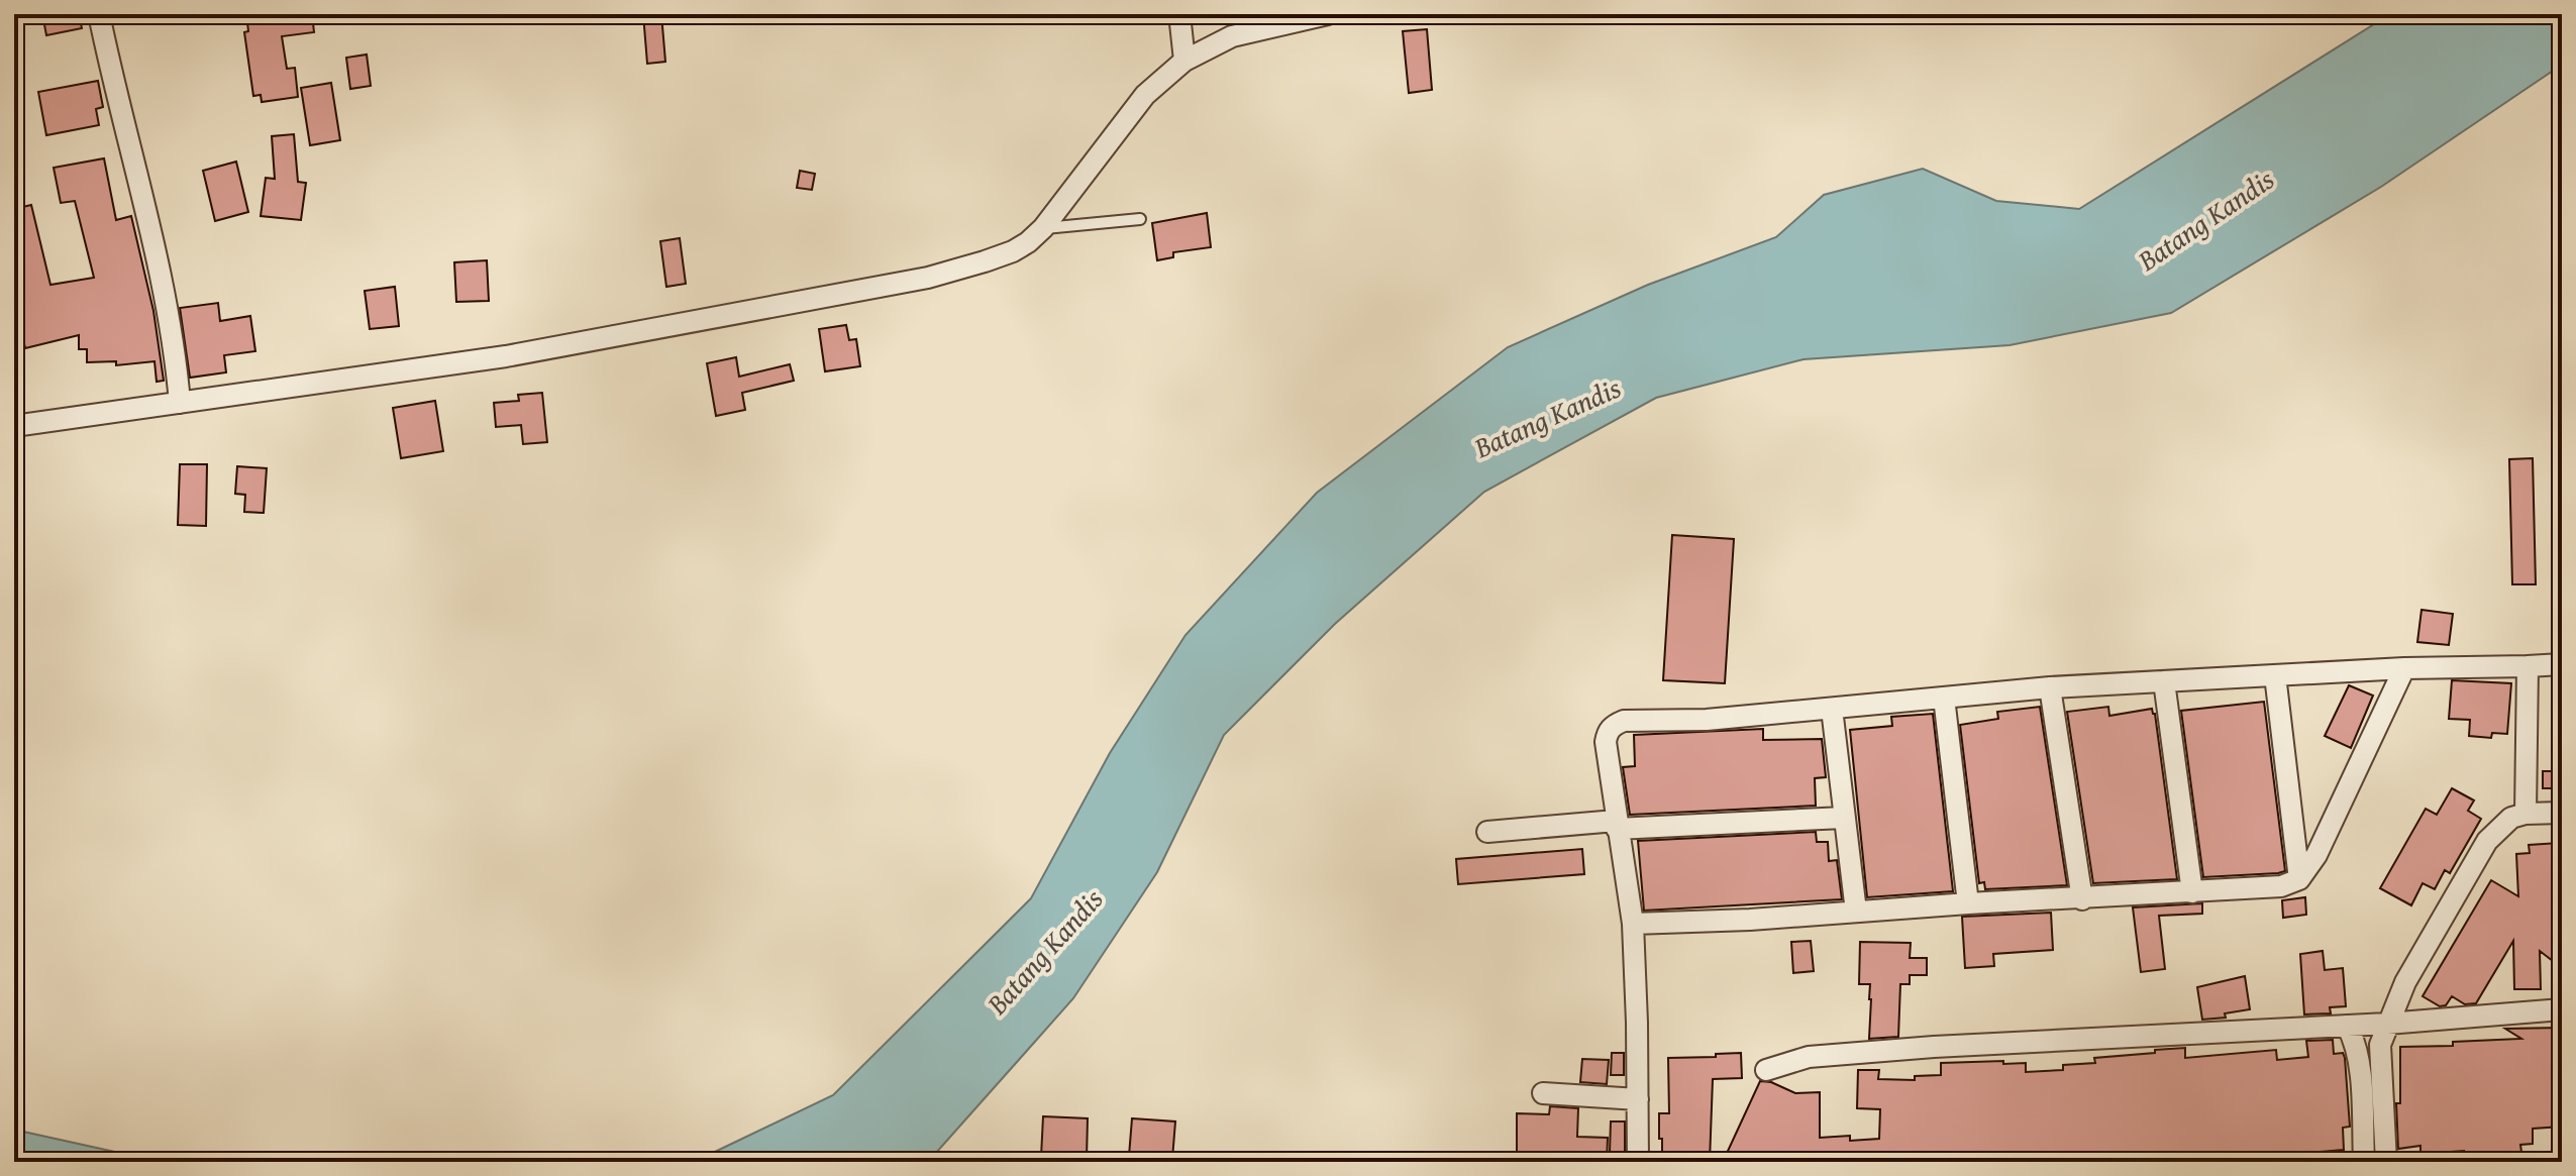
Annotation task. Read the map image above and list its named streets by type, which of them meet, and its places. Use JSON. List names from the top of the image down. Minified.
{"water":["Batang Kandis"]}
